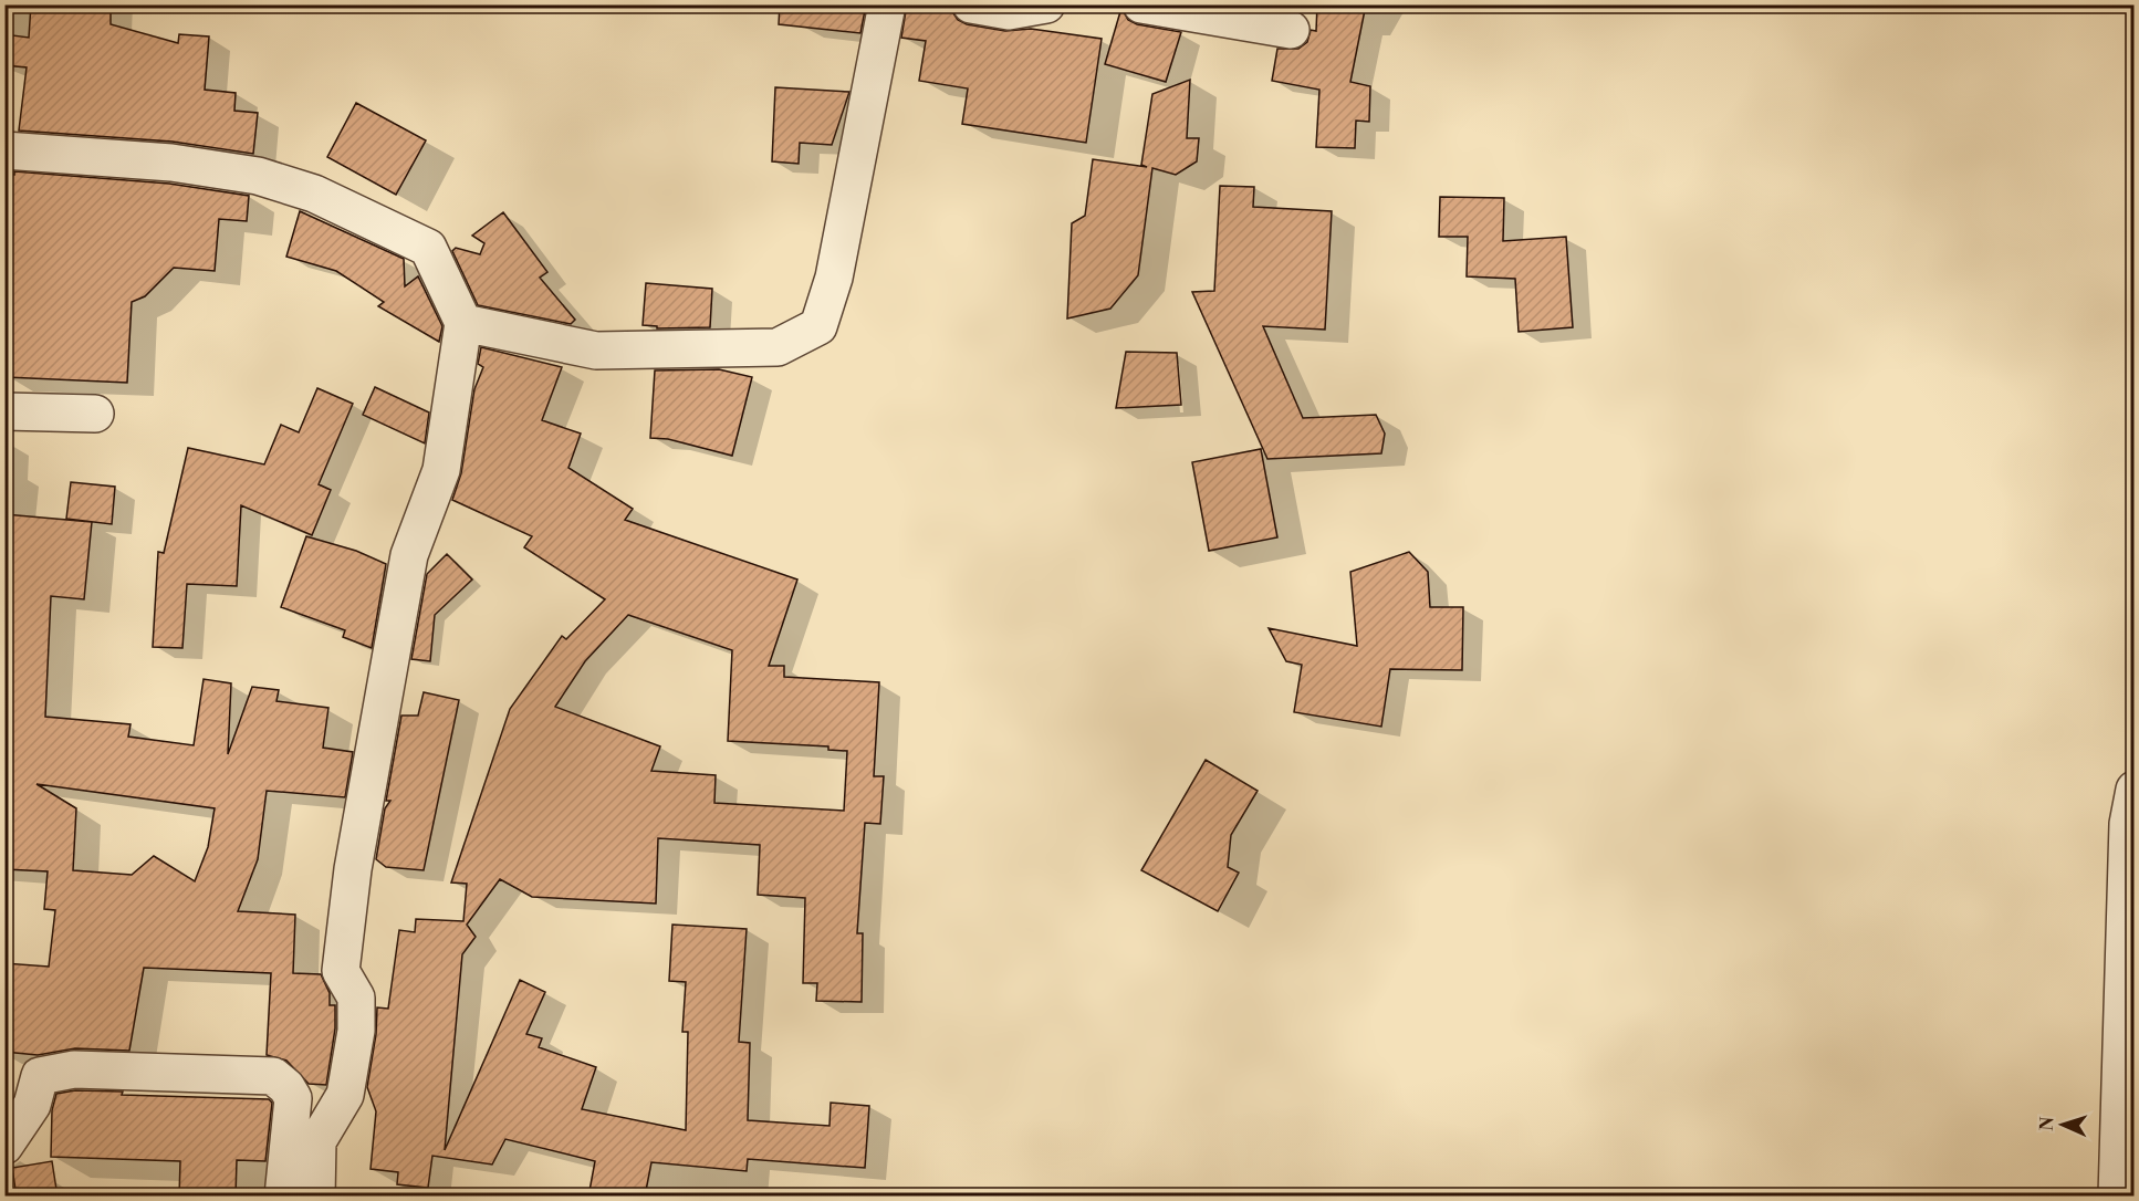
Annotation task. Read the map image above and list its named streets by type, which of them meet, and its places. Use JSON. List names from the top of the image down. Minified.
{"north":"left"}
